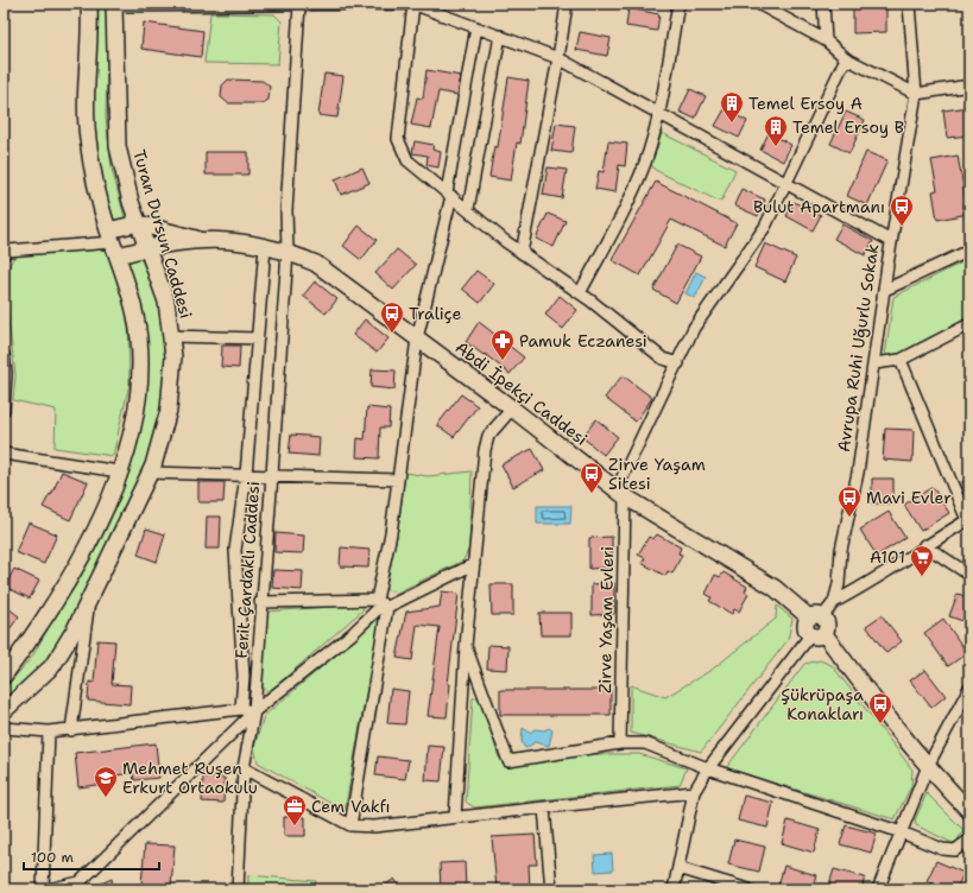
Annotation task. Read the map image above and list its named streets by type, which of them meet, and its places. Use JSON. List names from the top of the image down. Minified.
{"streets":{"main road":["Turan Dursun Caddesi","Abdi İpekçi Caddesi"],"street":["Avrupa Ruhi Uğurlu Sokak","Ferit Çardaklı Caddesi","Zirve Yaşam Evleri"]},"crossings":[["Avrupa Ruhi Uğurlu Sokak","Abdi İpekçi Caddesi"],["Abdi İpekçi Caddesi","Ferit Çardaklı Caddesi"],["Abdi İpekçi Caddesi","Zirve Yaşam Evleri"]],"places":{"building":["Temel Ersoy A","Temel Ersoy B"],"bus stop":["Bulut Apartmanı","Traliçe","Zirve Yaşam Sitesi","Mavi Evler","Şükrüpaşa Konakları"],"pharmacy":["Pamuk Eczanesi"],"supermarket":["A101"],"school or university":["Mehmet Ruşen Erkurt Ortaokulu"],"office":["Cem Vakfı"]},"scale_bar":"100 m"}
